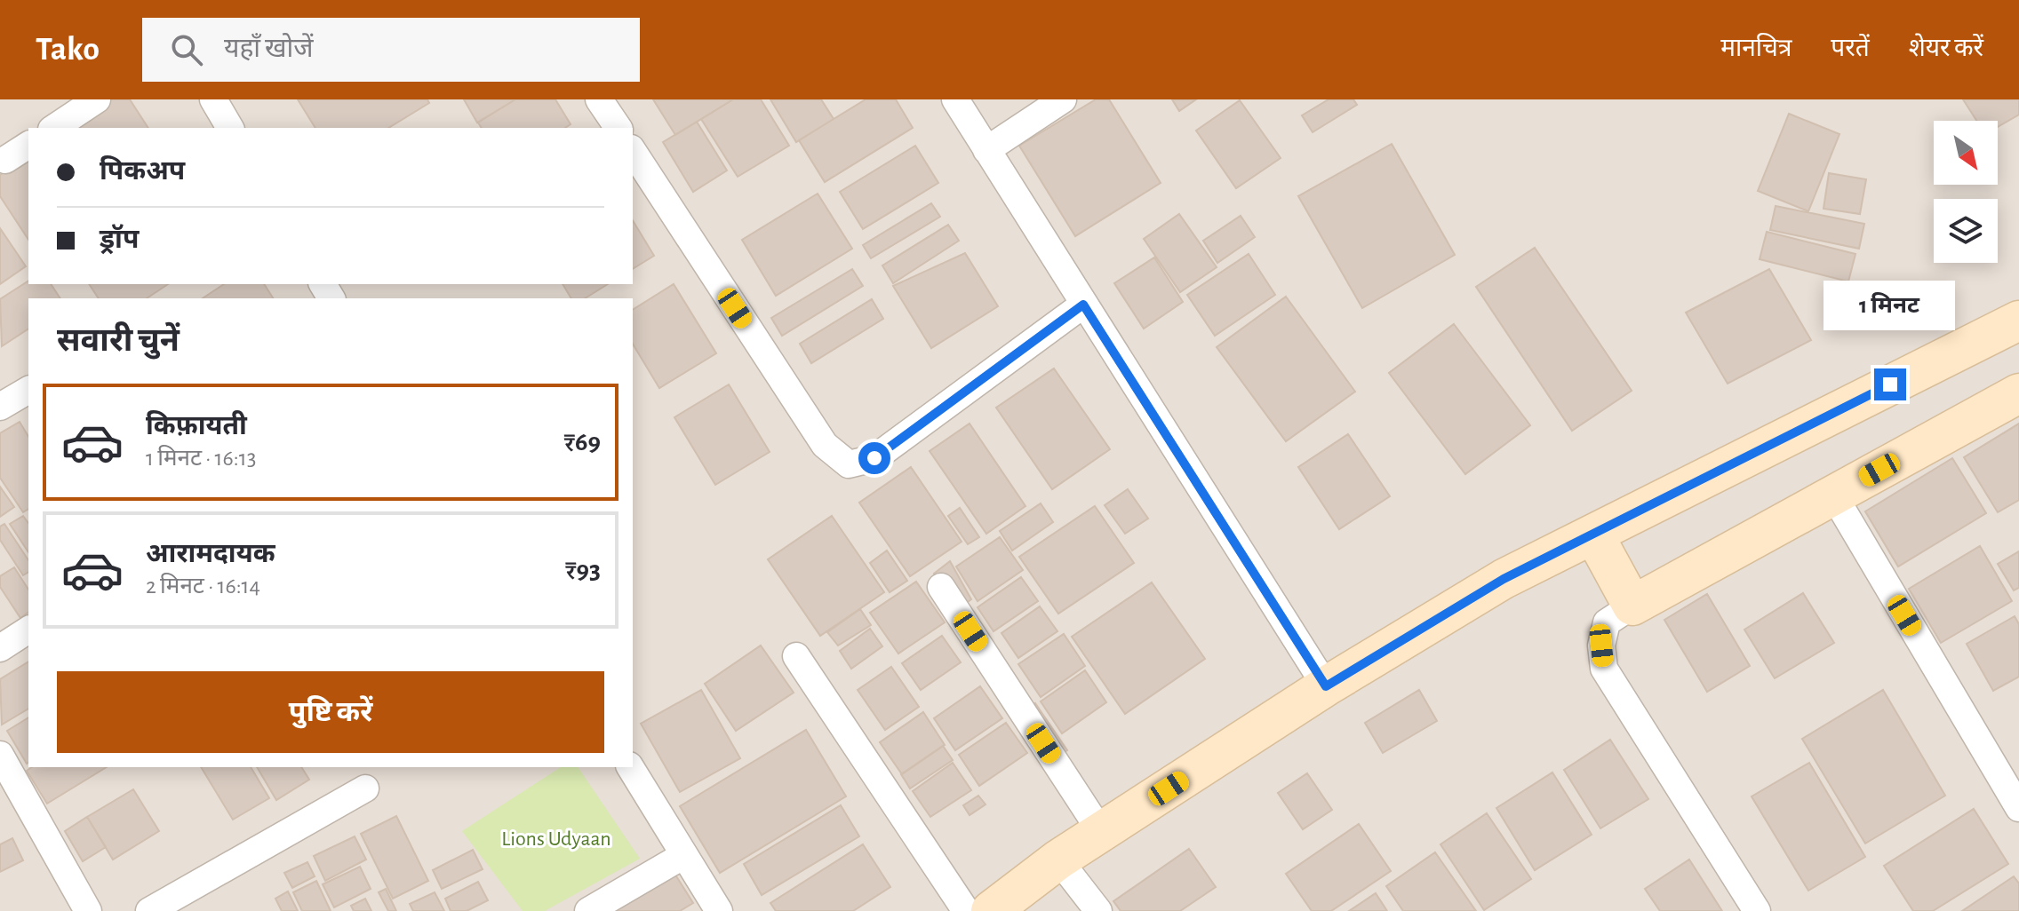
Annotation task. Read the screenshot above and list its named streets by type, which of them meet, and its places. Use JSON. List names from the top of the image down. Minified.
{"parks":["Lions Udyaan"],"north":"bottom right","page":{"header":"Tako","search":"यहाँ खोजें","nav":["मानचित्र","परतें","शेयर करें"],"banner":["पिकअप","ड्रॉप"],"bubble":"1 मिनट","heading":"सवारी चुनें","list":[{"name":"किफ़ायती","note":"1 मिनट · 16:13","value":"₹69"},{"name":"आरामदायक","note":"2 मिनट · 16:14","value":"₹93"}],"buttons":"पुष्टि करें"}}
